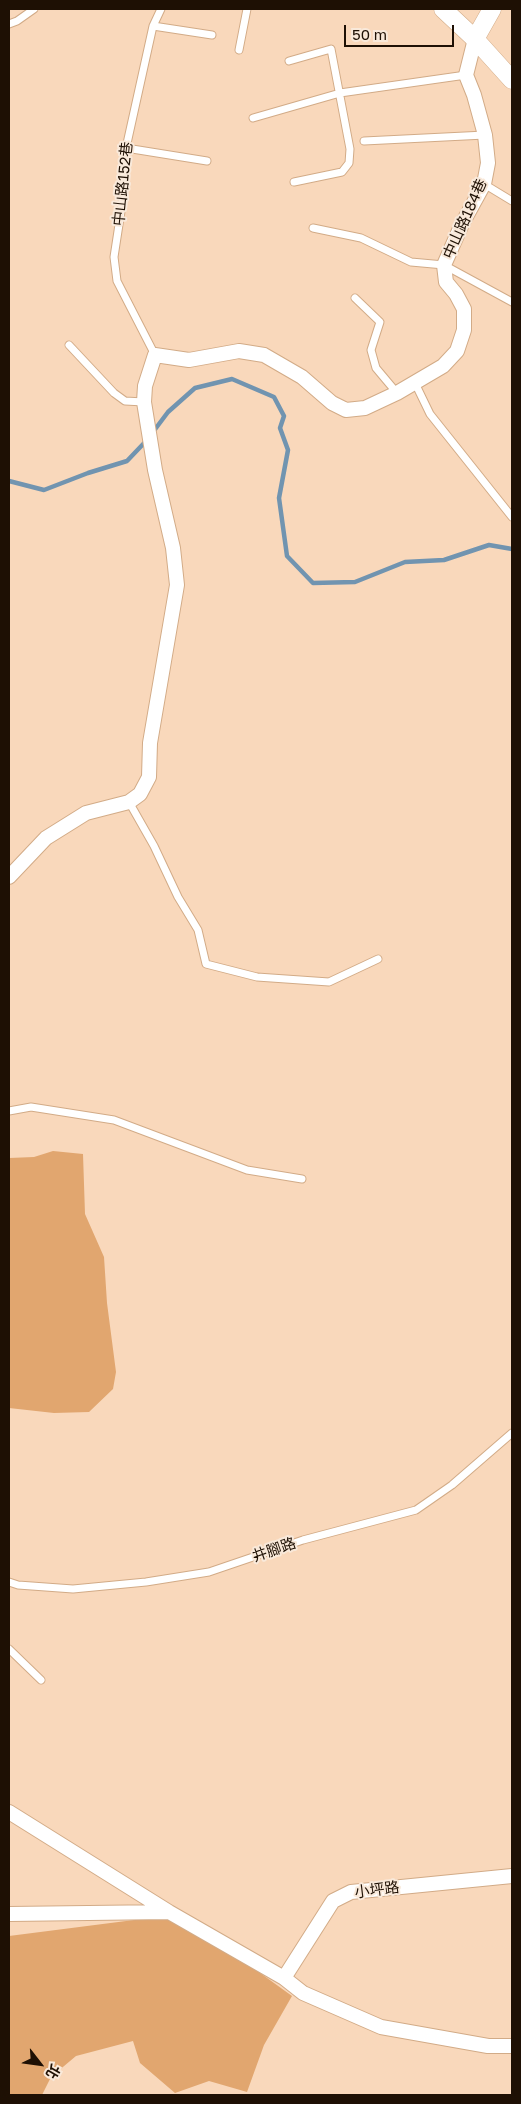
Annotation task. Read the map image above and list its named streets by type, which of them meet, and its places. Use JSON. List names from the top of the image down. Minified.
{"streets":{"street":["中山路184巷","小坪路"],"lane":["中山路152巷","井腳路"]},"crossings":[["中山路152巷","中山路184巷"]],"scale_bar":"50 m","north":"bottom right"}
